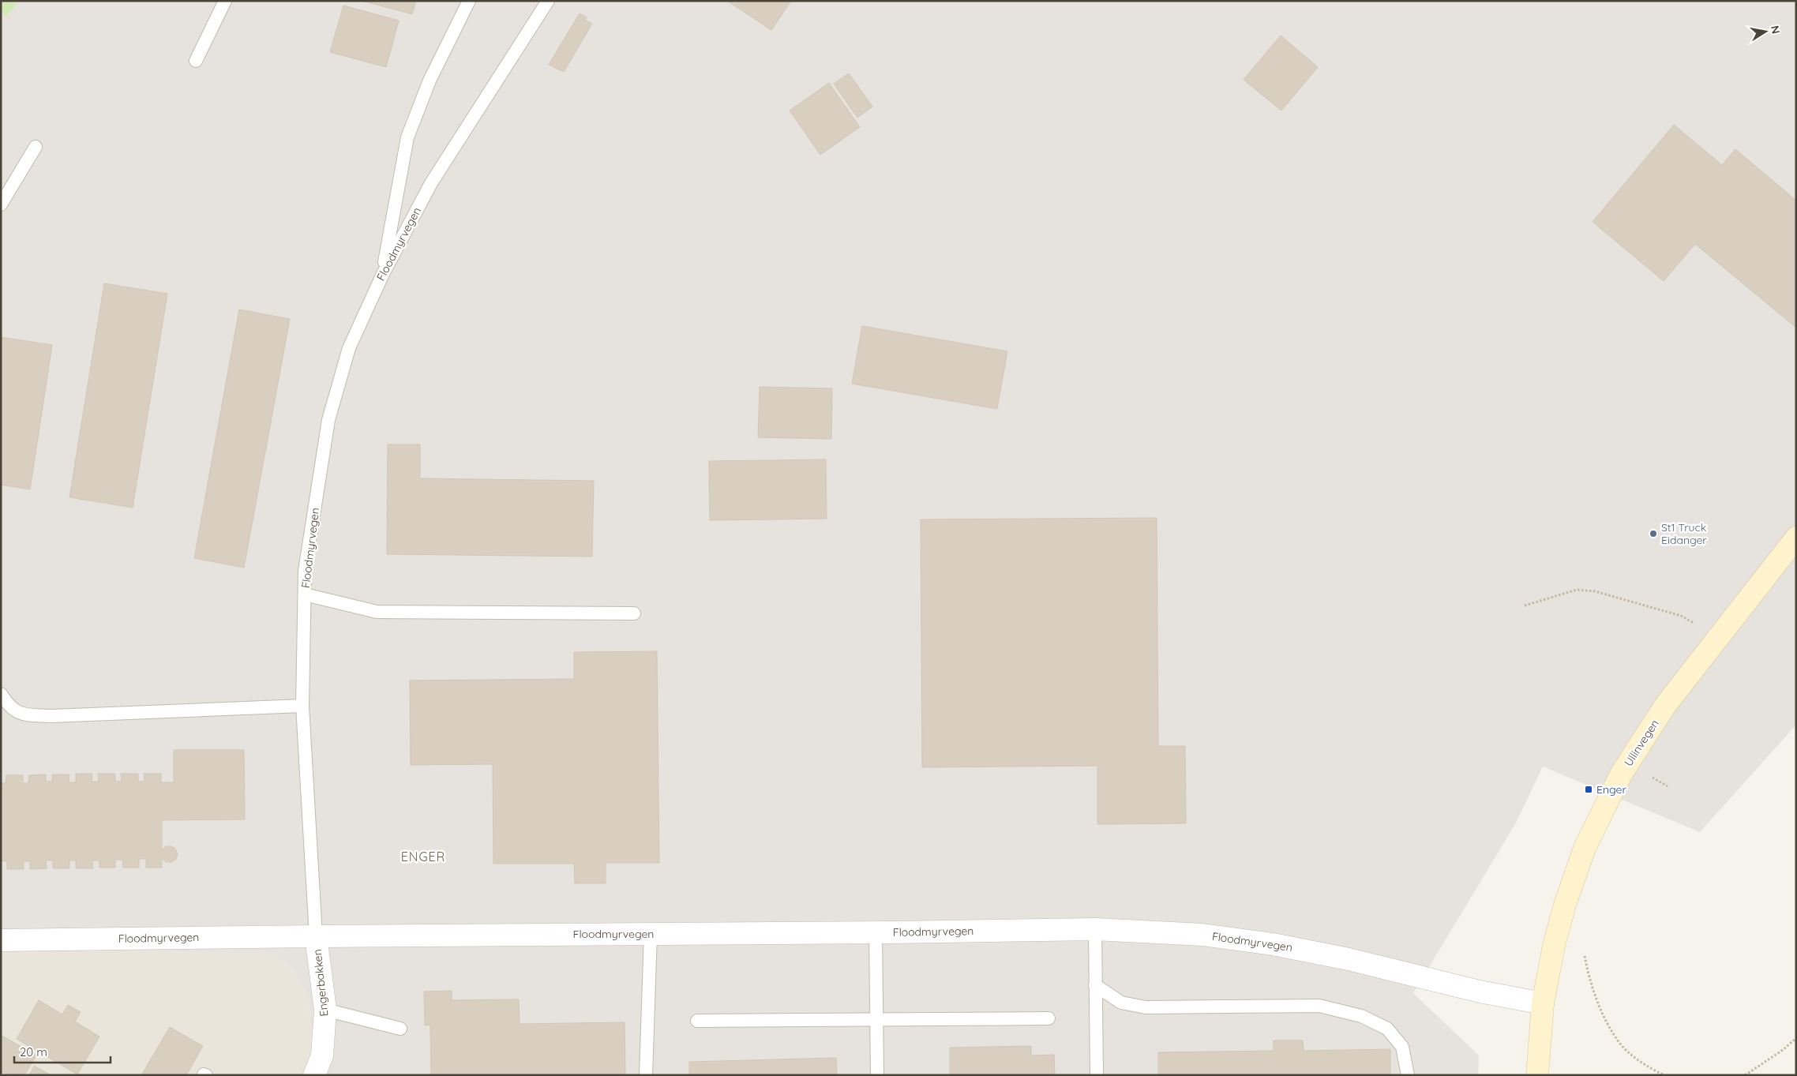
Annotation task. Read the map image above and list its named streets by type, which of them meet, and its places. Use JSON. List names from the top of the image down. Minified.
{"streets":{"main road":["Ullinvegen"],"street":["Floodmyrvegen","Engerbakken"]},"crossings":[["Floodmyrvegen","Ullinvegen"],["Floodmyrvegen","Engerbakken"]],"districts":["ENGER"],"places":{"other":["St1 Truck Eidanger"],"transit":["Enger"]},"scale_bar":"20 m","north":"right"}
